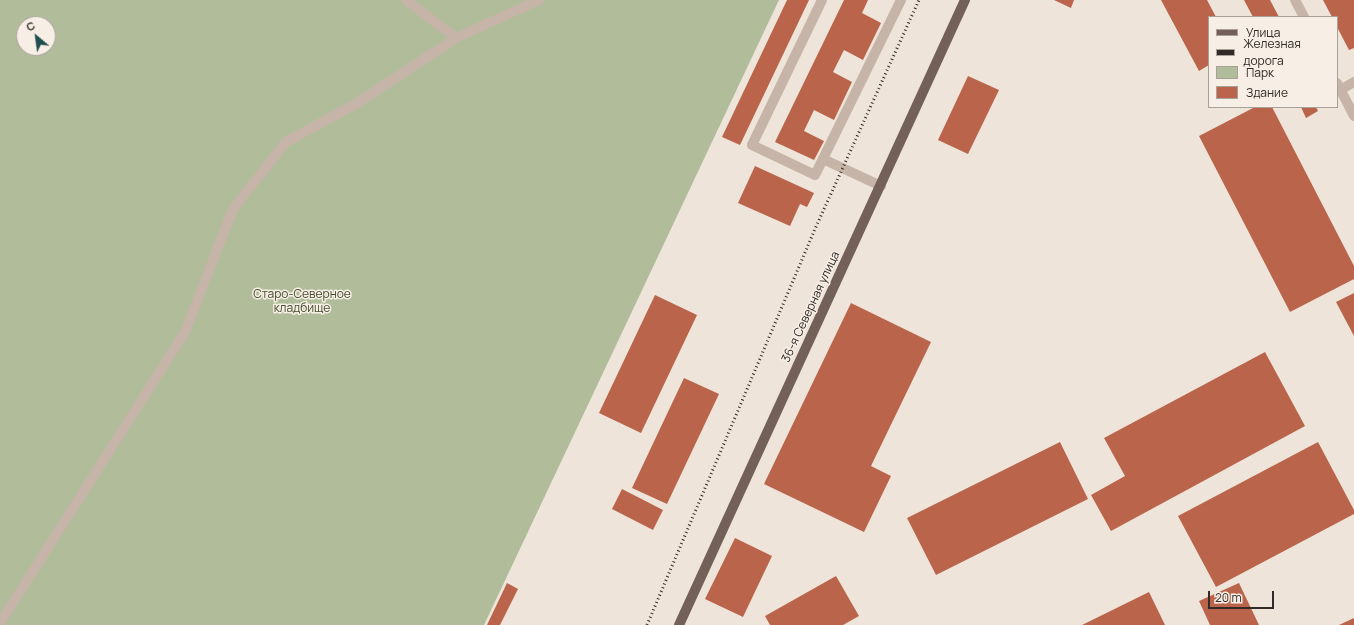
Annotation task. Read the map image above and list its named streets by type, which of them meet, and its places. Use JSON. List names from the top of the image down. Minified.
{"streets":{"main road":["36-я Северная улица"]},"parks":["Старо-Северное кладбище"],"legend":["Улица","Железная дорога","Парк","Здание"],"scale_bar":"20 m","north":"top left"}
